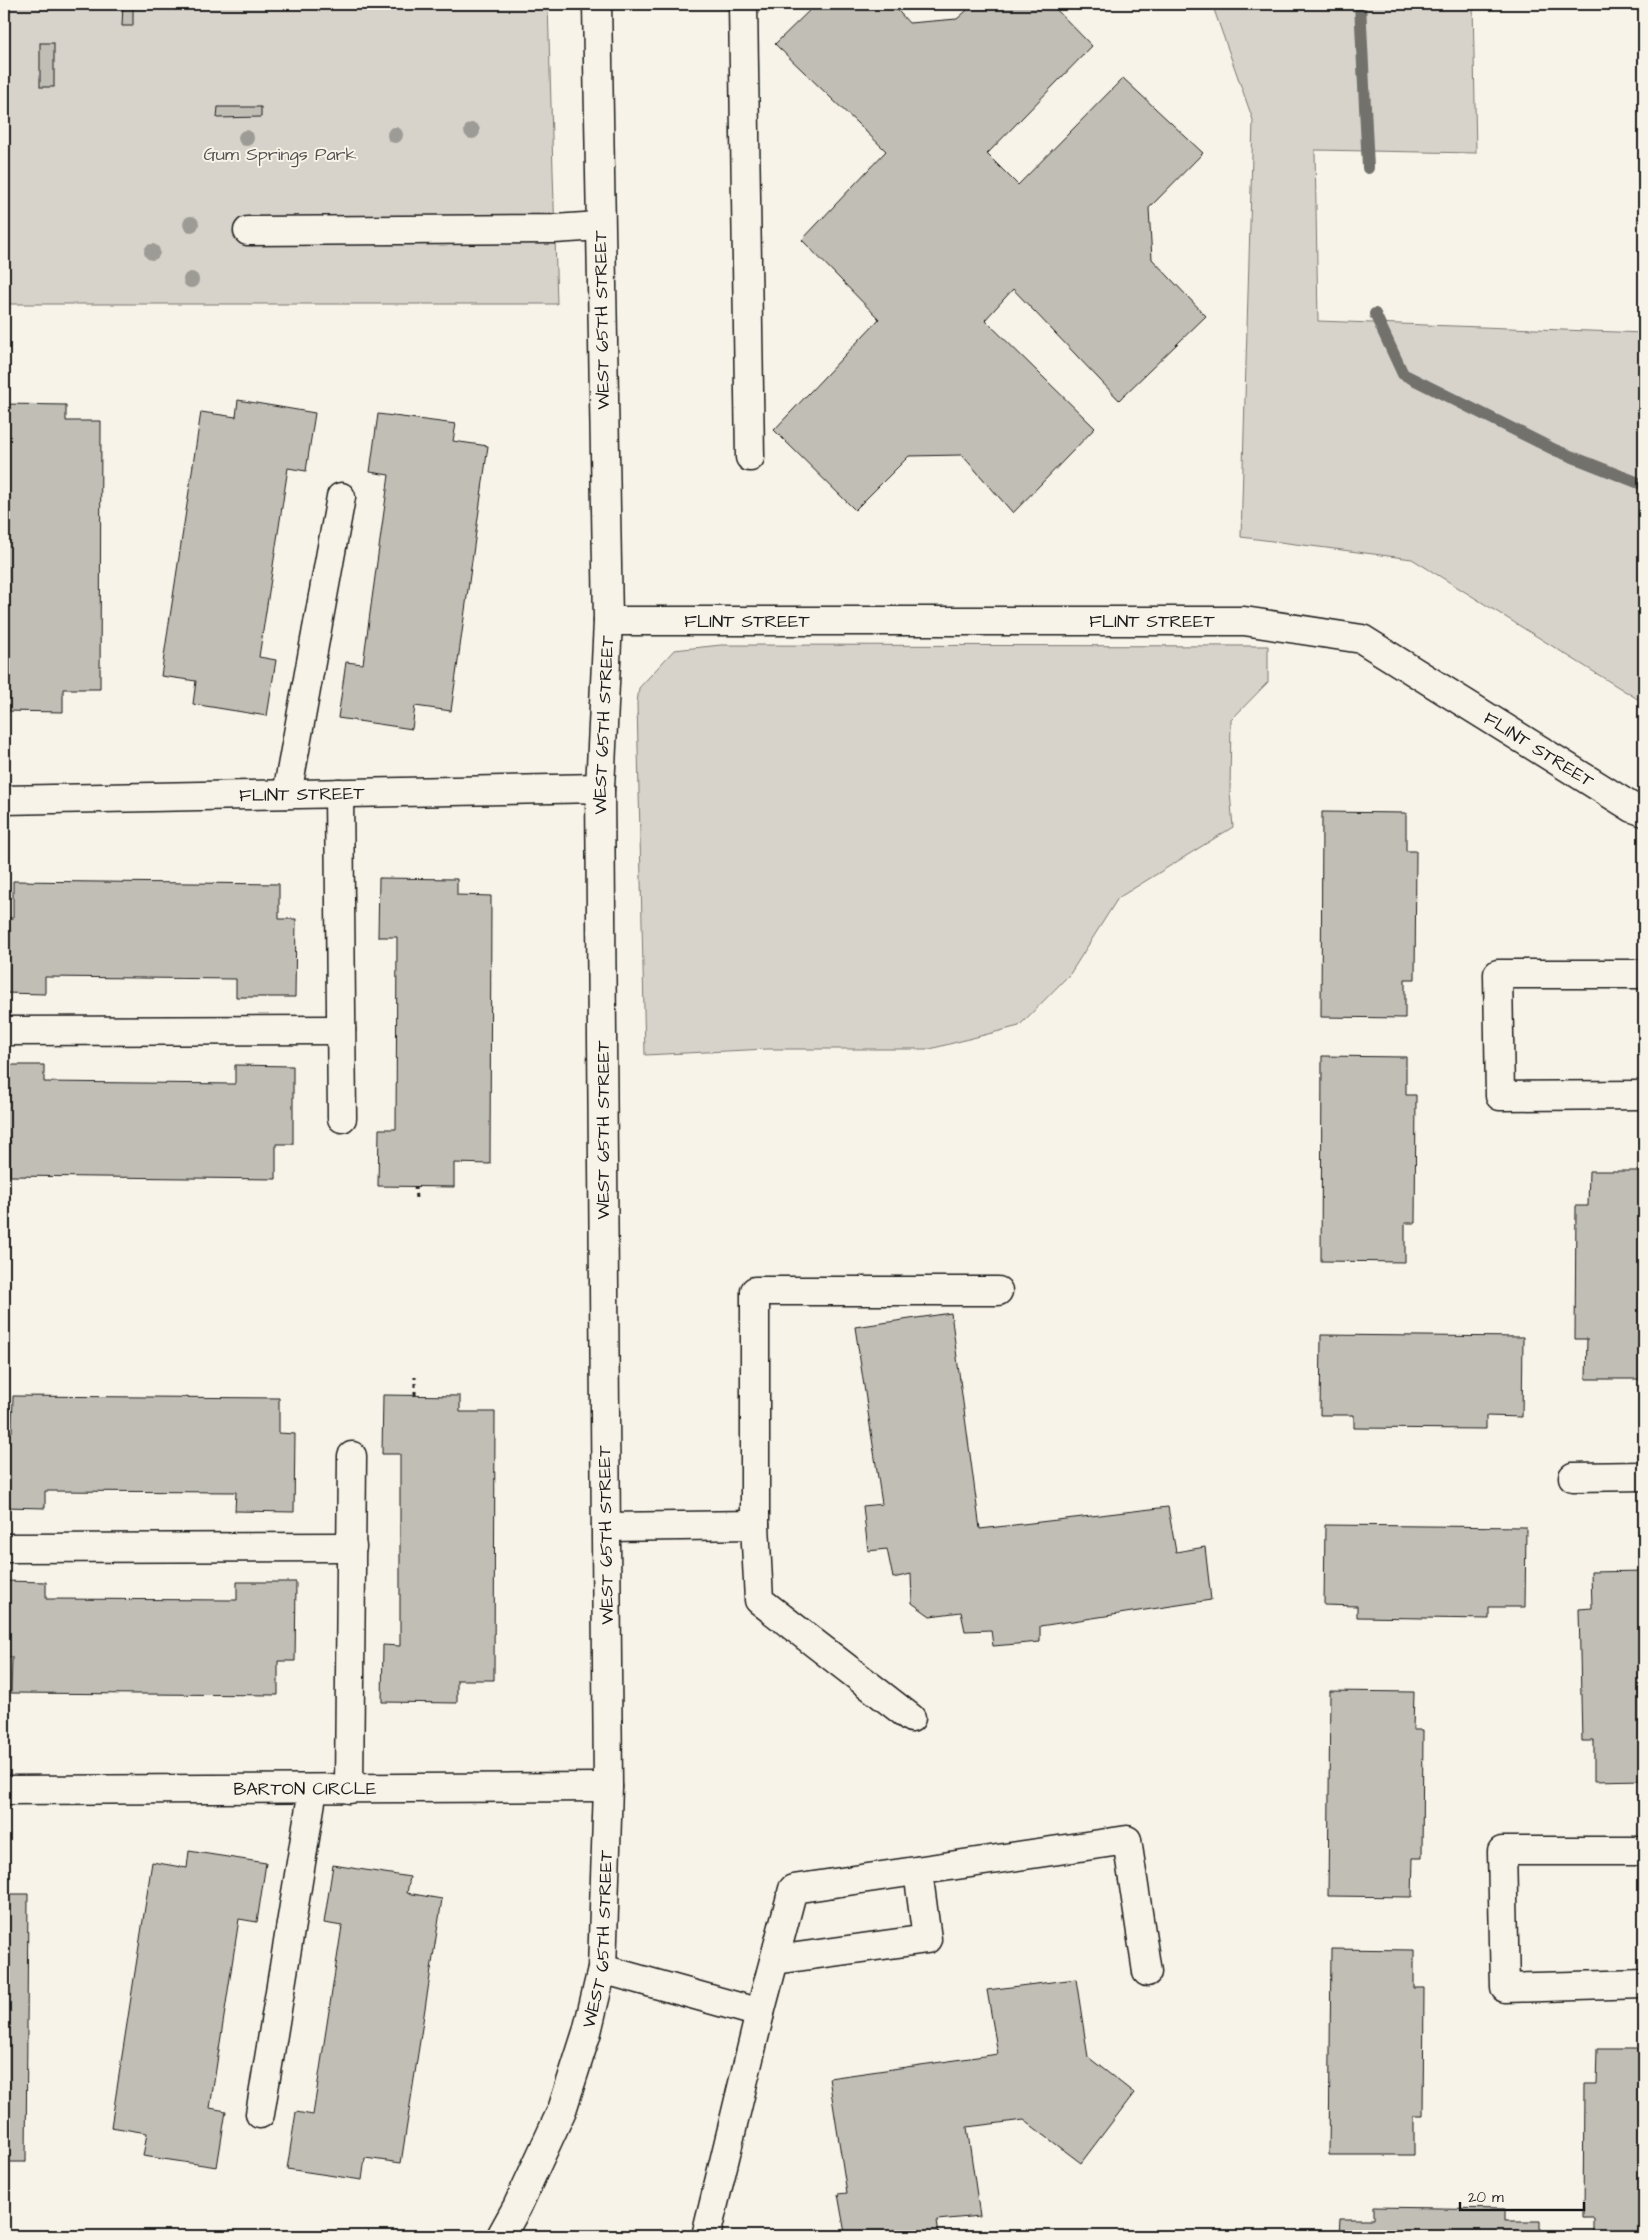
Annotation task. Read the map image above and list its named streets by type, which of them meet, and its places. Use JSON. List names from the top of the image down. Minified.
{"streets":{"street":["WEST 65TH STREET","FLINT STREET","BARTON CIRCLE"]},"crossings":[["WEST 65TH STREET","FLINT STREET"],["WEST 65TH STREET","BARTON CIRCLE"]],"parks":["Gum Springs Park"],"scale_bar":"20 m"}
